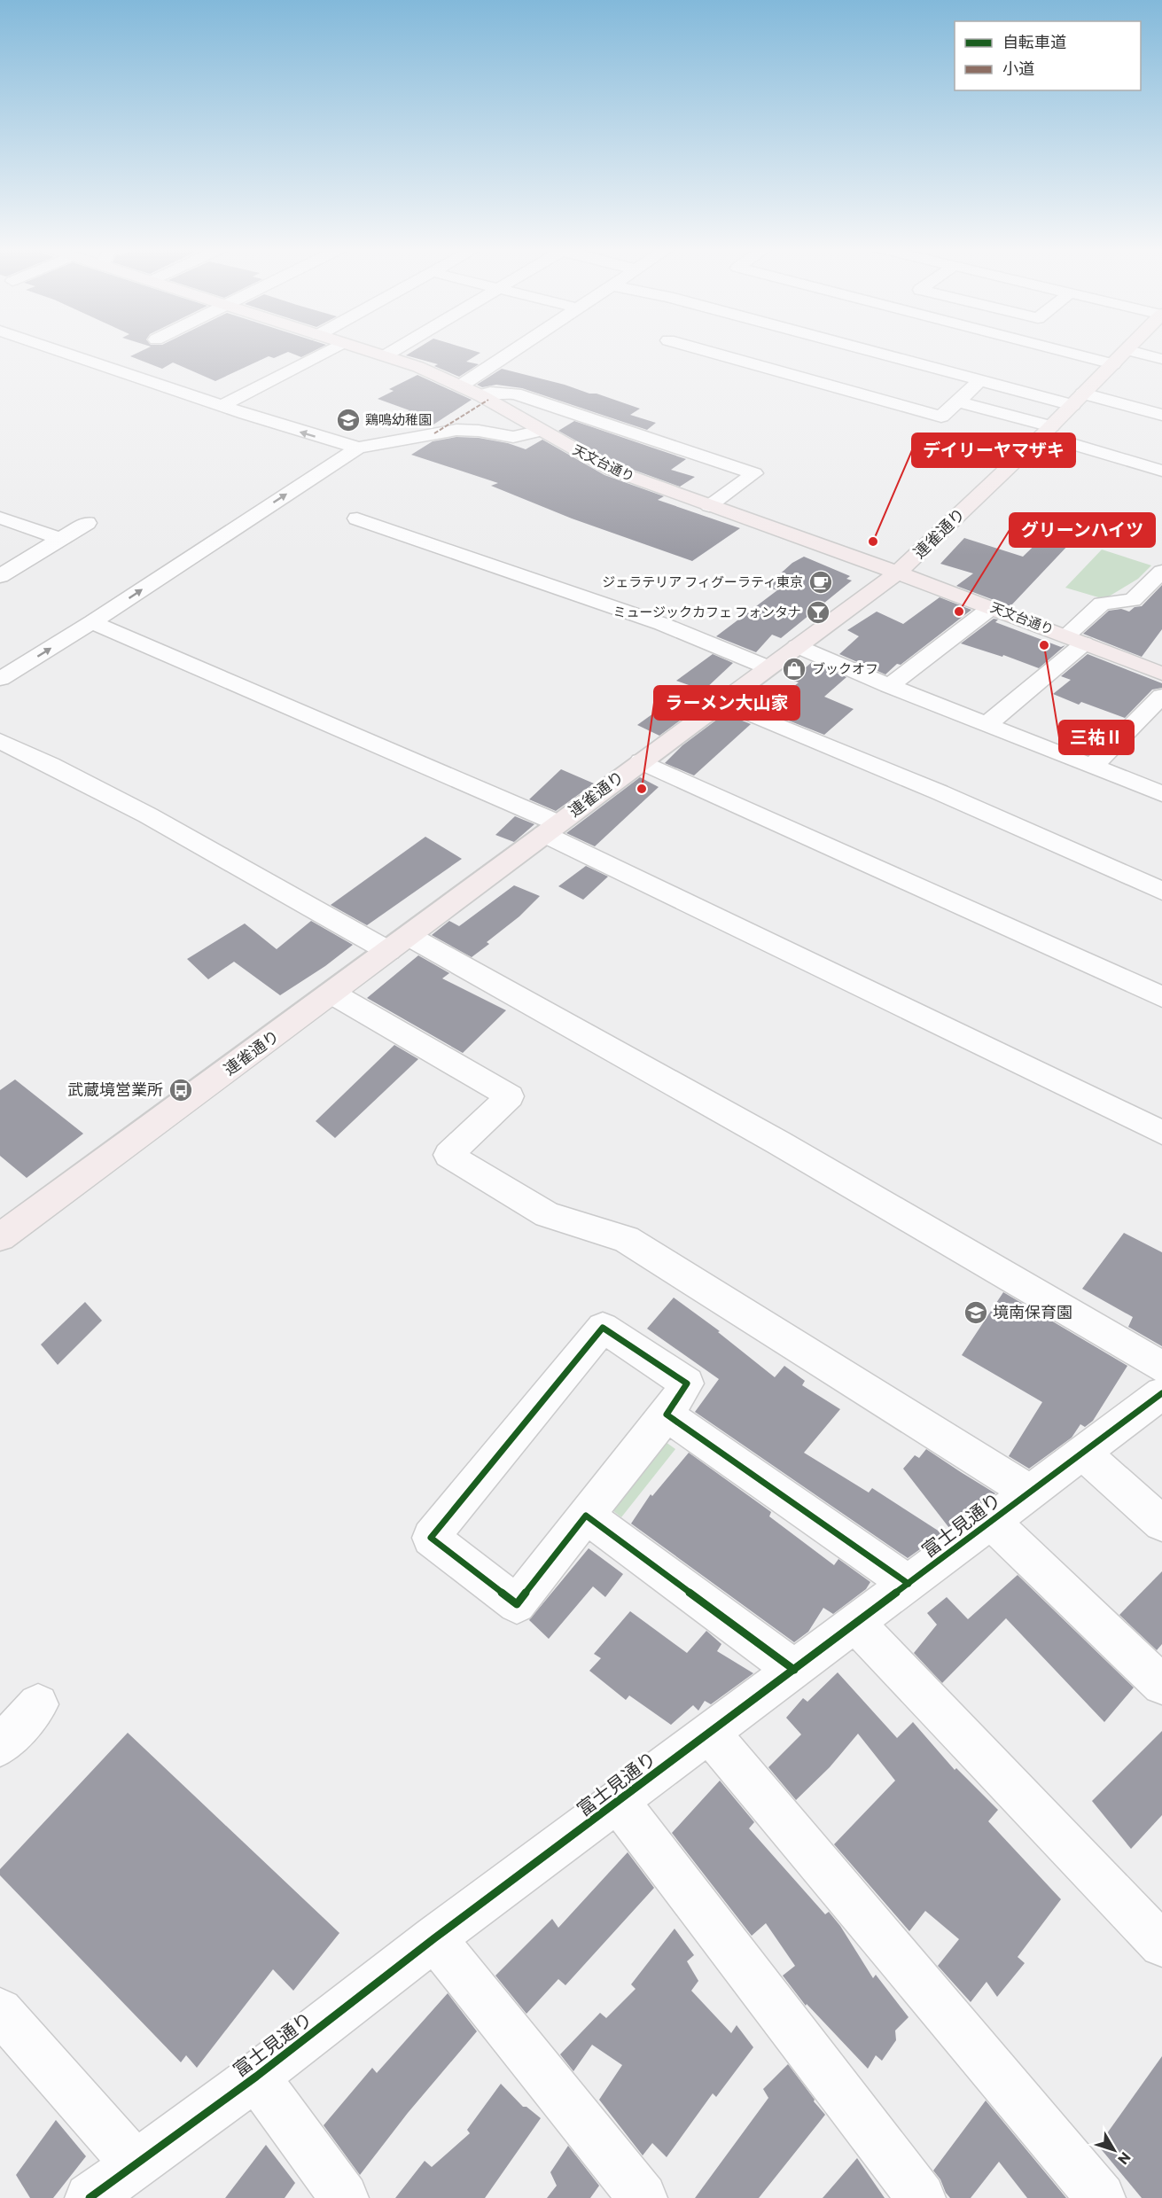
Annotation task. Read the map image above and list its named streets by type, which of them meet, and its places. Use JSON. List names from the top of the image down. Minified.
{"streets":{"main road":["天文台通り","連雀通り"],"street":["富士見通り"]},"crossings":[["天文台通り","連雀通り"]],"places":{"school or university":["鶏鳴幼稚園","境南保育園"],"other":["デイリーヤマザキ","グリーンハイツ","三祐Ⅱ","ラーメン大山家"],"cafe":["ジェラテリア フィグーラティ東京"],"bar":["ミュージックカフェ フォンタナ"],"shop":["ブックオフ"],"bus stop":["武蔵境営業所"]},"legend":["自転車道","小道"],"north":"bottom right"}
